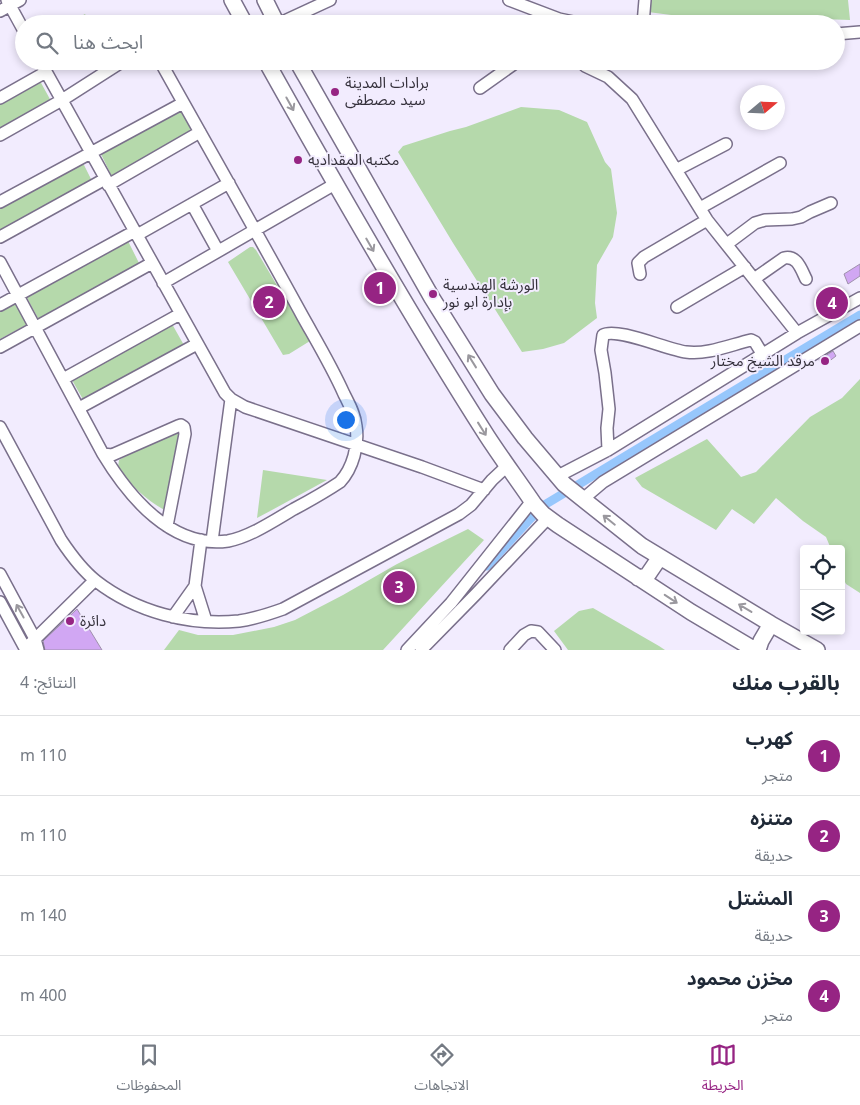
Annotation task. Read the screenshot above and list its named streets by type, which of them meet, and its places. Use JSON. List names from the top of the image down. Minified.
{"places":["برادات المدينة سيد مصطفى","مكتبه المقداديه","الورشة الهندسية بإدارة ابو نور","مرقد الشيخ مختار","دائرة"],"north":"right","page":{"search":"ابحث هنا","pins":["1","2","4","3"],"heading":["بالقرب منك","النتائج: 4"],"list":[{"mark":"1","name":"كهرب","note":"متجر","value":"110 m"},{"mark":"2","name":"متنزه","note":"حديقة","value":"110 m"},{"mark":"3","name":"المشتل","note":"حديقة","value":"140 m"},{"mark":"4","name":"مخزن محمود","note":"متجر","value":"400 m"}],"nav":["الخريطة","الاتجاهات","المحفوظات"]}}
